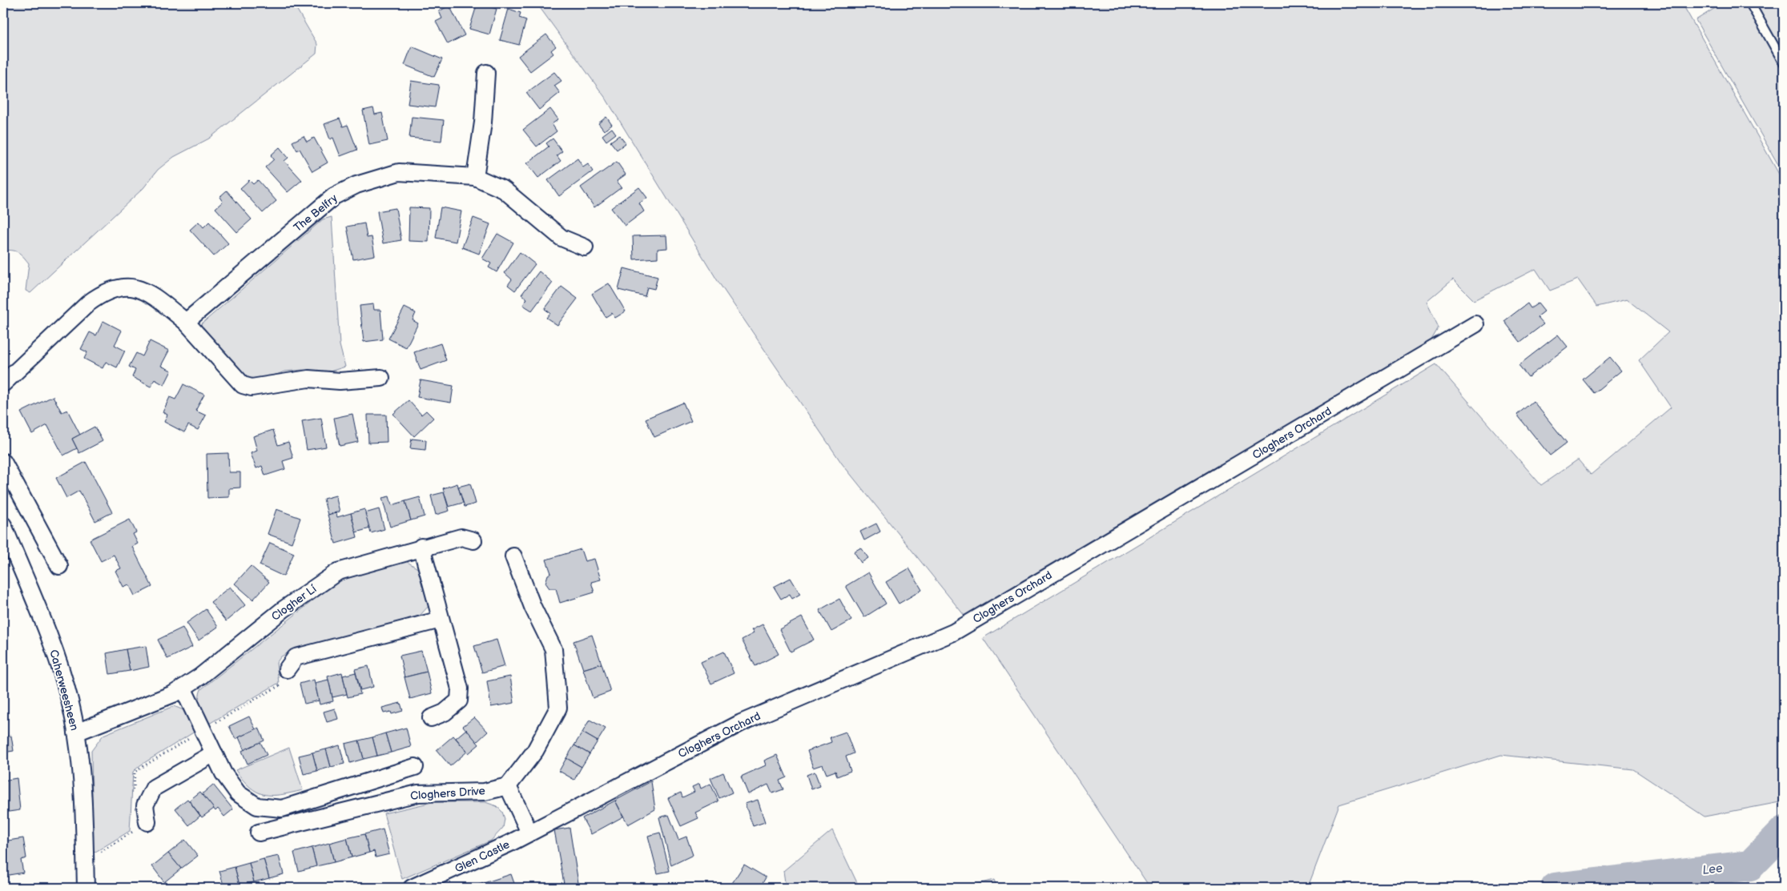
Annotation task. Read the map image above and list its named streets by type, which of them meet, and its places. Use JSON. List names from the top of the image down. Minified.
{"streets":{"street":["The Belfry","Cloghers Orchard","Clogher Lí","Caherweesheen","Cloghers Drive","Glen Castle"]},"crossings":[["Cloghers Orchard","Glen Castle"],["Clogher Lí","Caherweesheen"]],"water":["Lee"]}
